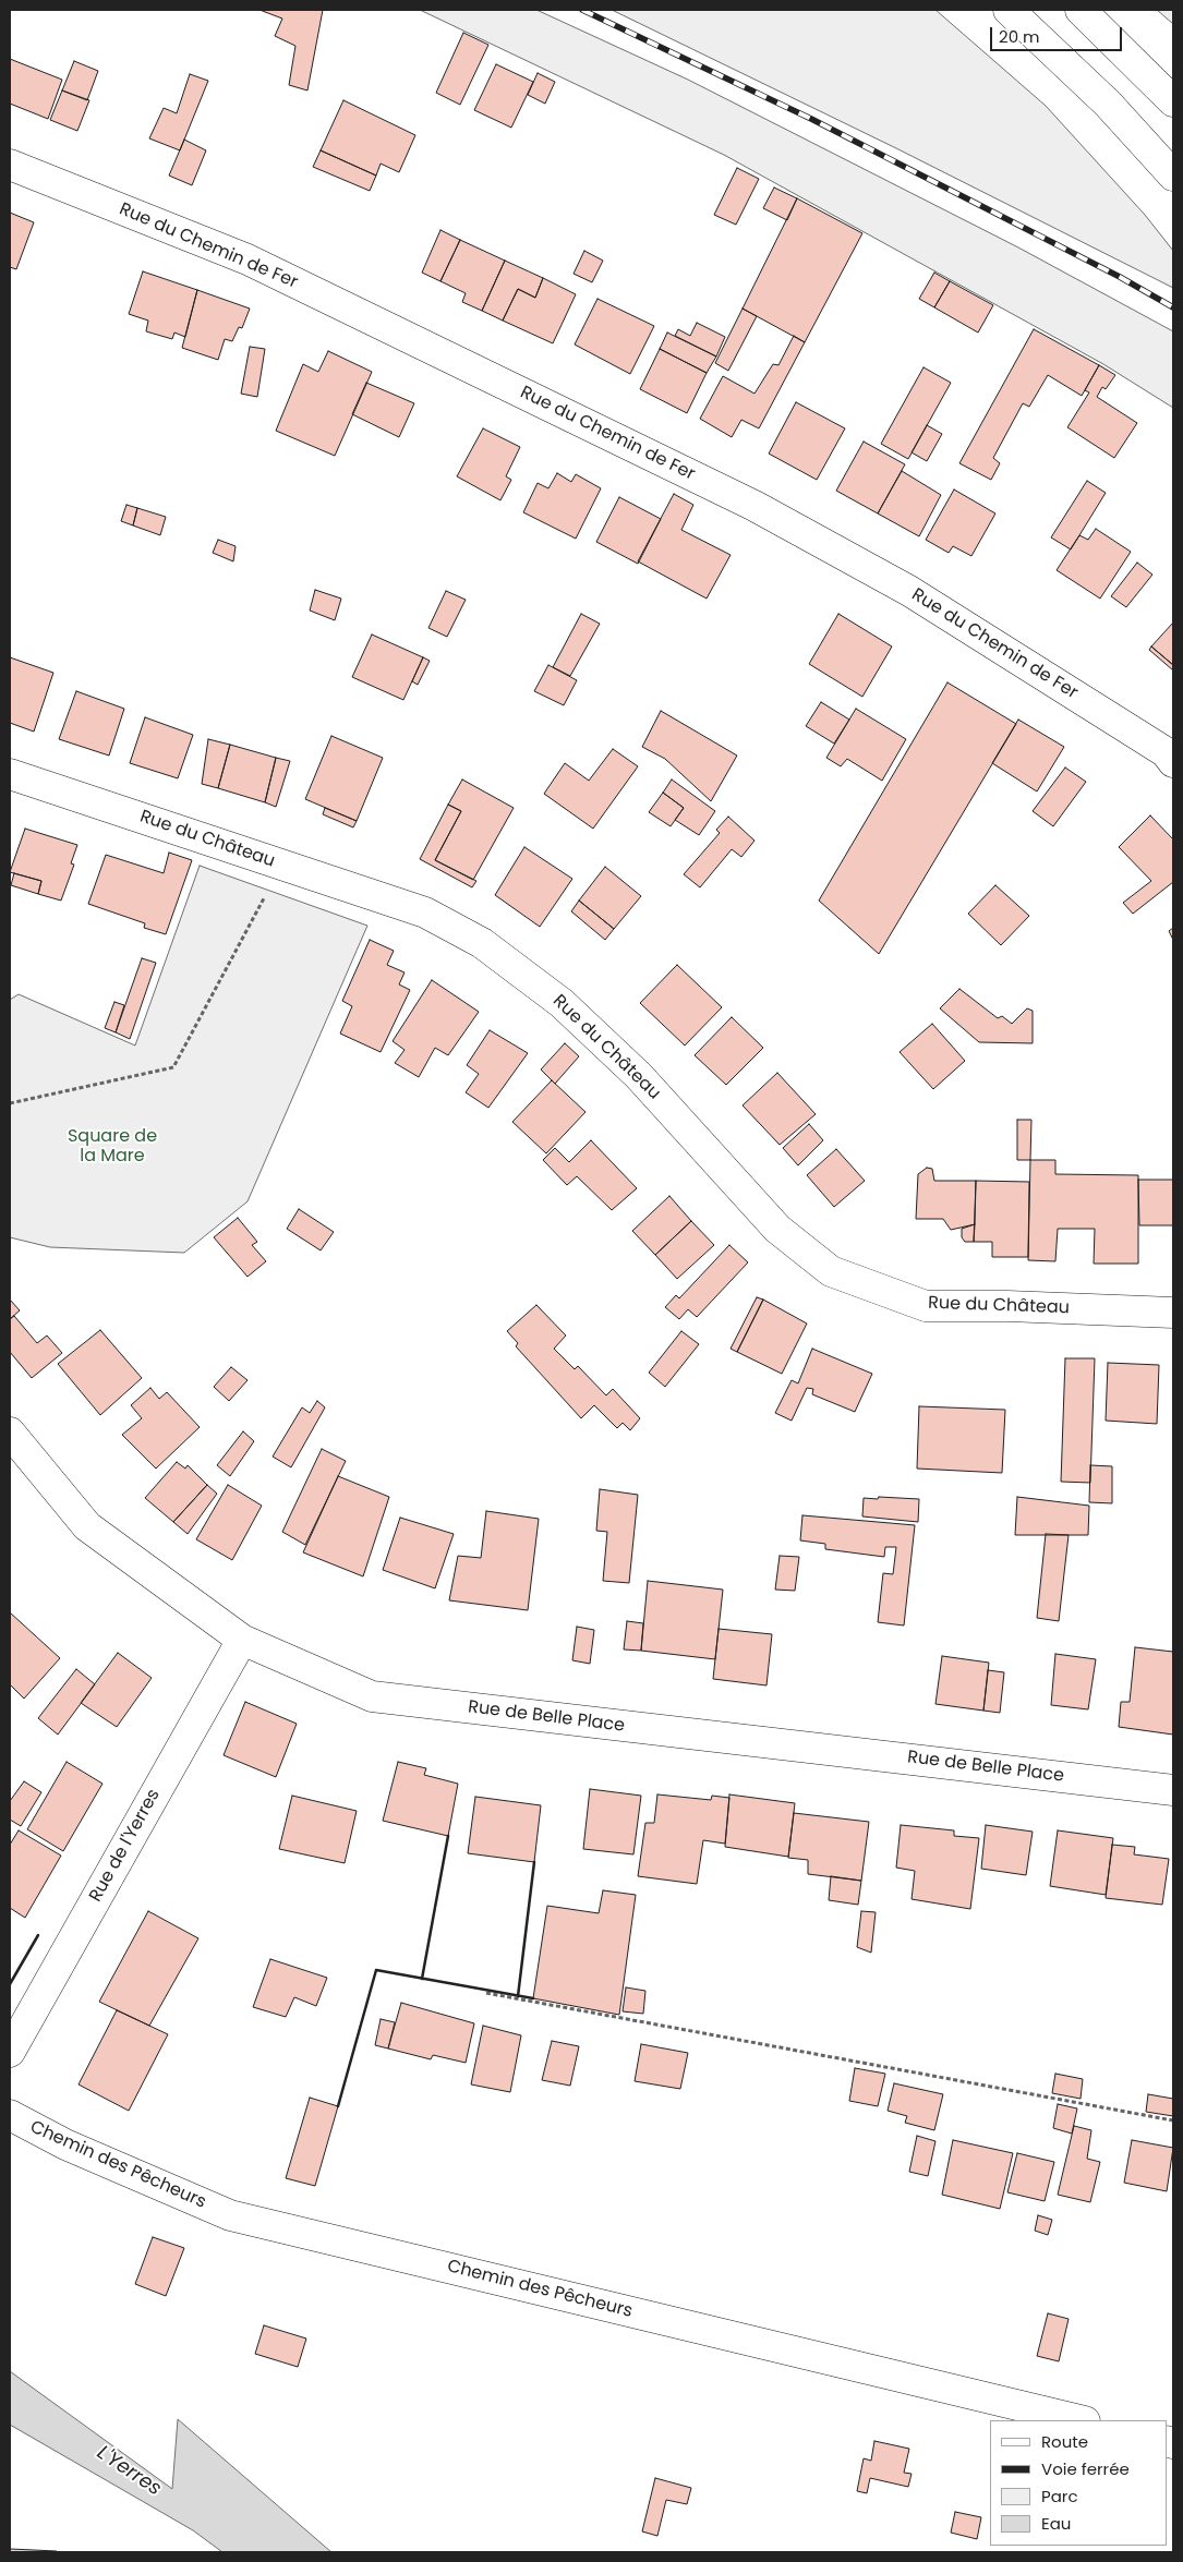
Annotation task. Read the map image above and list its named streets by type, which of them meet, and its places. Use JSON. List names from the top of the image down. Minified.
{"streets":{"main road":["Rue du Chemin de Fer","Rue du Château","Rue de Belle Place","Rue de l'Yerres","Chemin des Pêcheurs"]},"crossings":[["Rue de Belle Place","Rue de l'Yerres"]],"water":["L'Yerres"],"parks":["Square de la Mare"],"legend":["Route","Voie ferrée","Parc","Eau"],"scale_bar":"20 m"}
